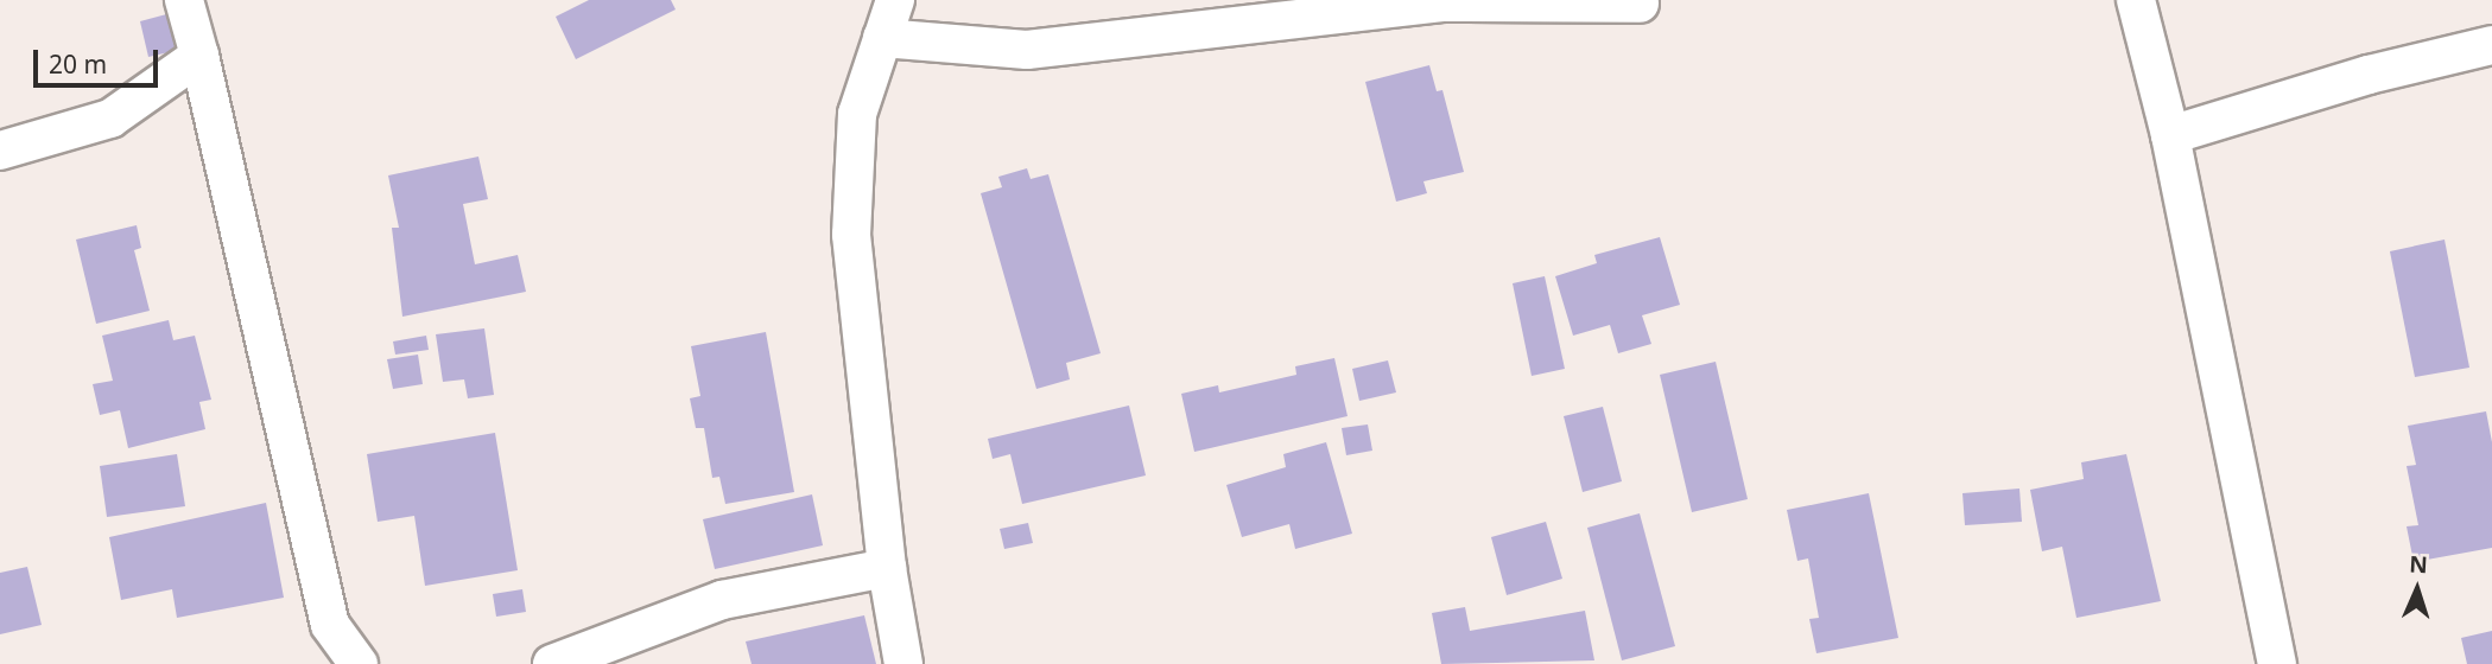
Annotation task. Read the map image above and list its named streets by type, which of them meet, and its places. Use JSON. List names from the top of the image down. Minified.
{"scale_bar":"20 m","north":"top"}
